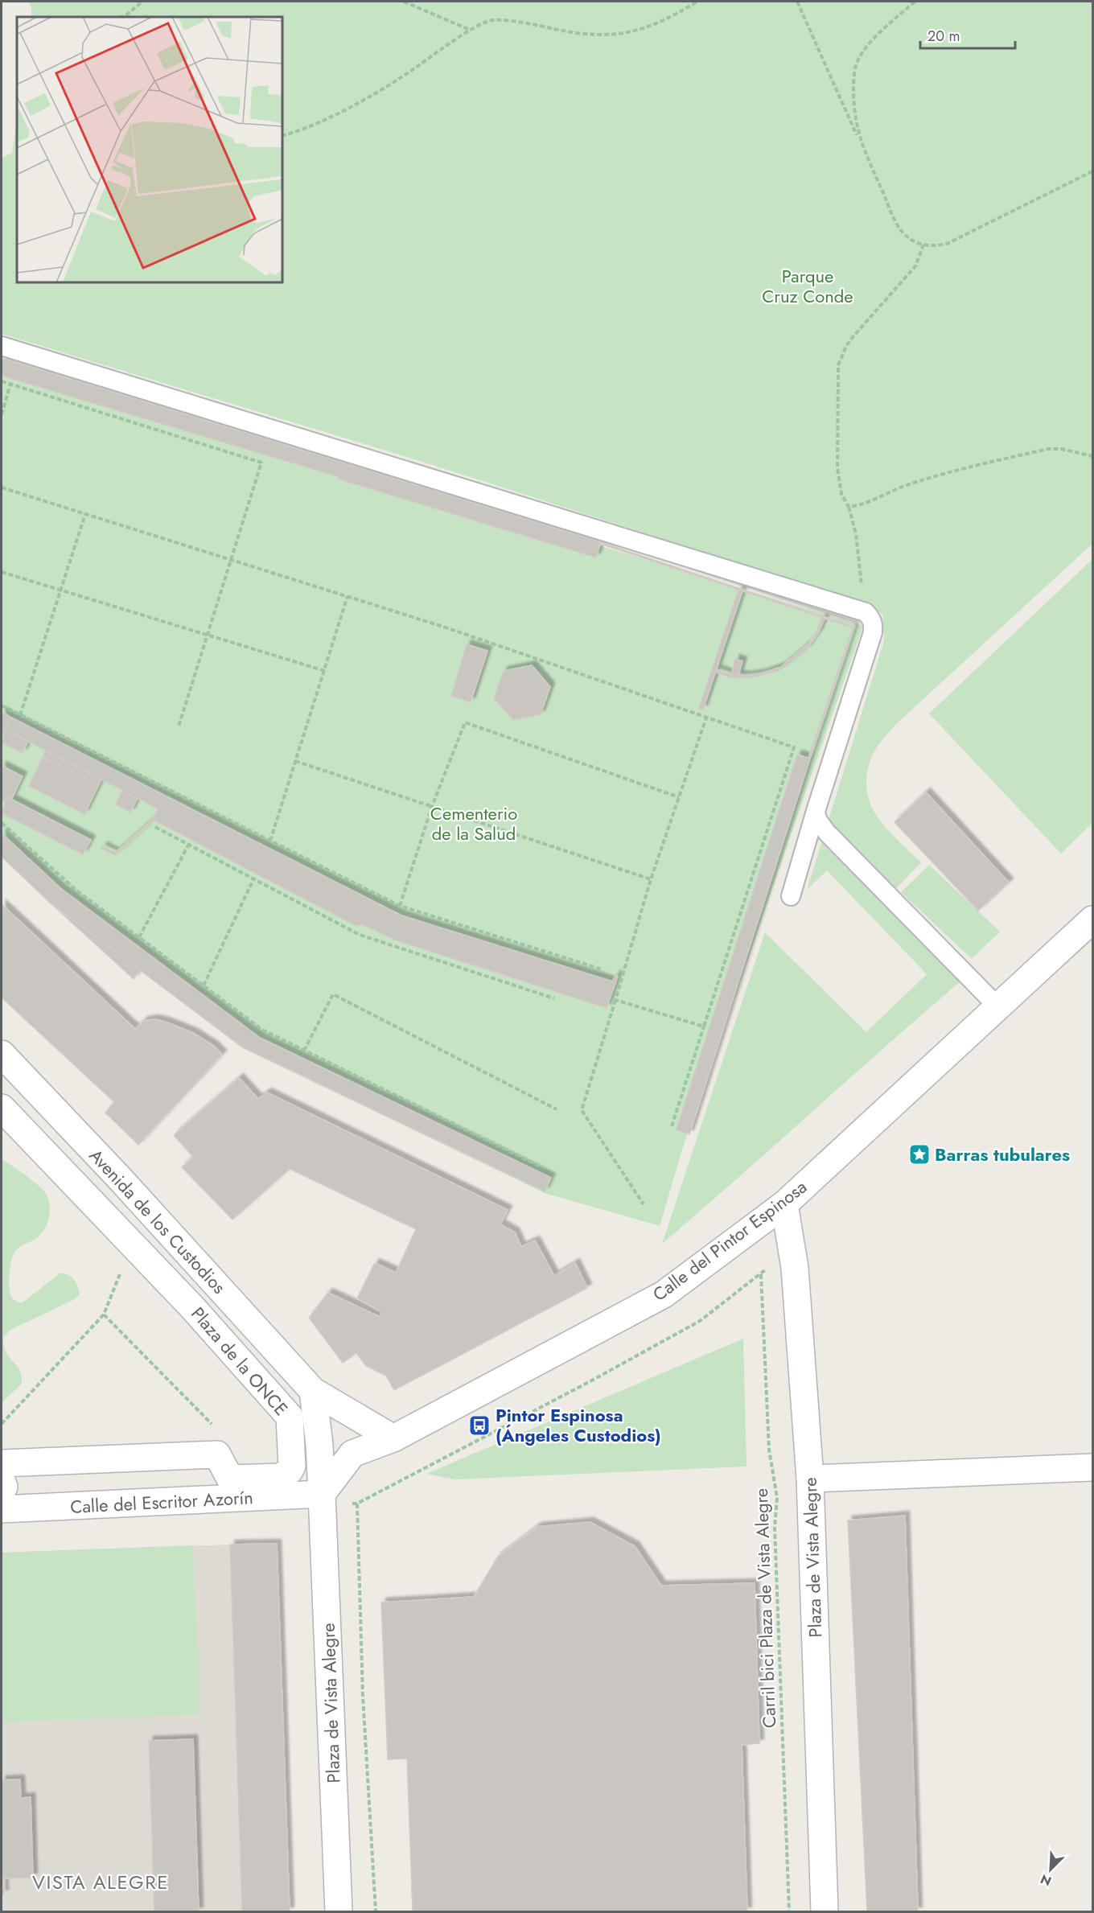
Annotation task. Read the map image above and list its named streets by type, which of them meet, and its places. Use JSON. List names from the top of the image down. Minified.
{"streets":{"street":["Avenida de los Custodios","Calle del Pintor Espinosa","Plaza de la ONCE","Calle del Escritor Azorín","Plaza de Vista Alegre"],"path":["Carril bici Plaza de Vista Alegre"]},"crossings":[["Avenida de los Custodios","Calle del Pintor Espinosa"],["Calle del Pintor Espinosa","Calle del Escritor Azorín"],["Calle del Pintor Espinosa","Plaza de Vista Alegre"],["Calle del Escritor Azorín","Plaza de Vista Alegre"]],"districts":["VISTA ALEGRE"],"parks":["Parque Cruz Conde","Cementerio de la Salud"],"places":{"place":["Barras tubulares"],"bus stop":["Pintor Espinosa (Ángeles Custodios)"]},"scale_bar":"20 m","north":"bottom left"}
